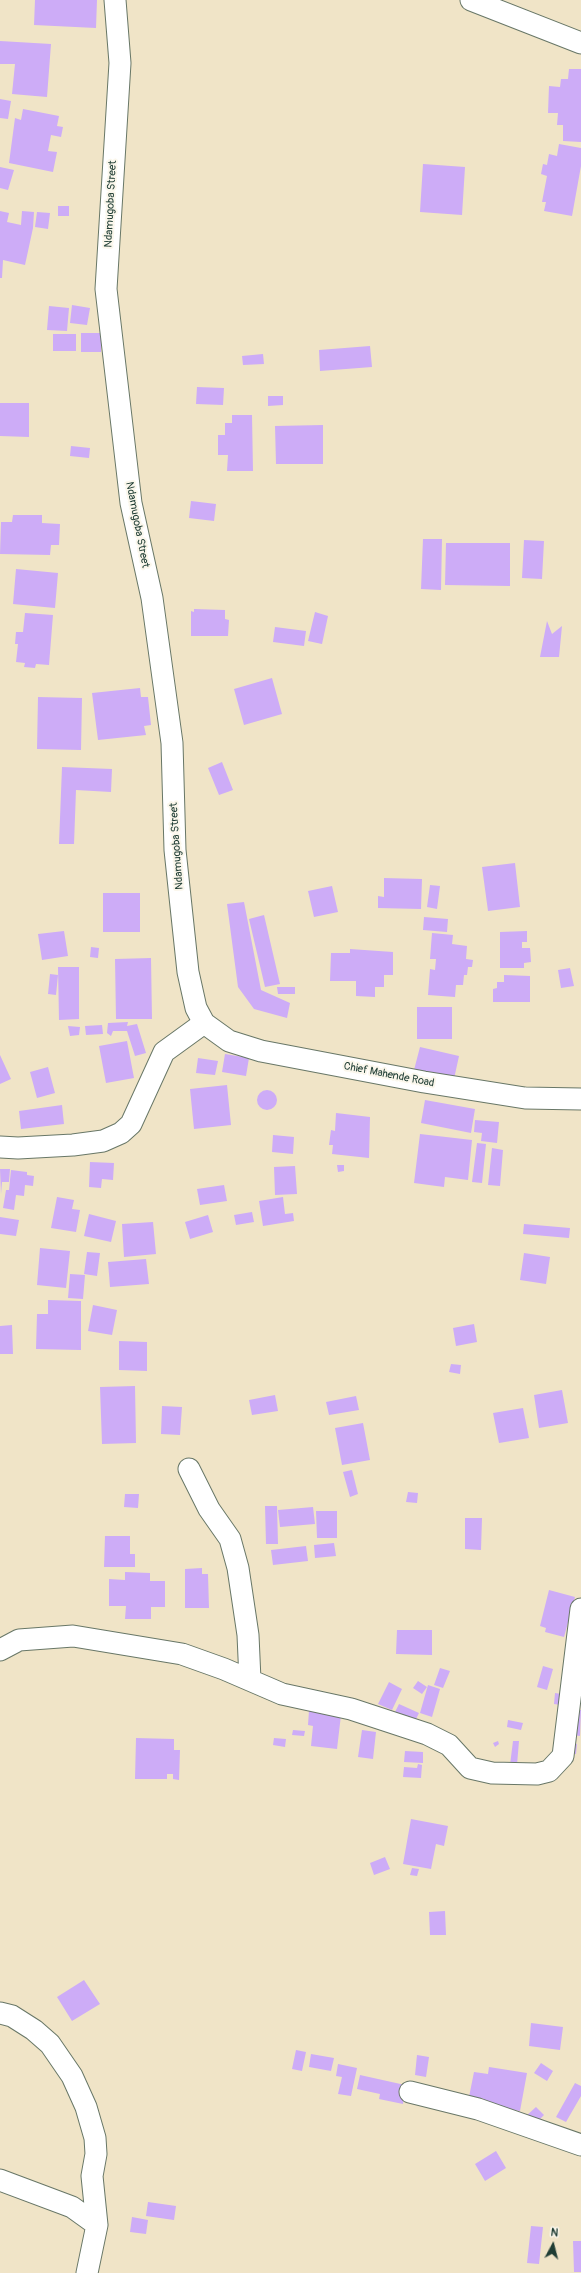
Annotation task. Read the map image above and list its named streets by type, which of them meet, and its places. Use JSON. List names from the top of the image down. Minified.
{"streets":{"street":["Ndamugoba Street","Chief Mahende Road"]},"crossings":[["Ndamugoba Street","Chief Mahende Road"]],"north":"top"}
